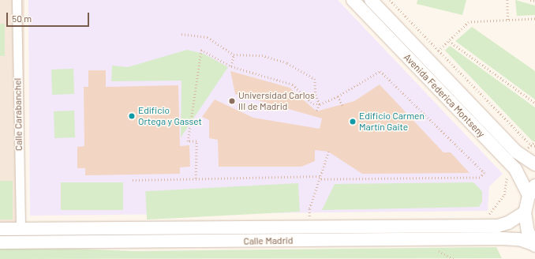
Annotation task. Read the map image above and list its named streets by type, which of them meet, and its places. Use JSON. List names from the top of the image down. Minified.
{"streets":{"street":["Avenida Federica Montseny","Calle Carabanchel","Calle Madrid"]},"crossings":[["Calle Carabanchel","Calle Madrid"]],"places":["Universidad Carlos III de Madrid","Edificio Ortega y Gasset","Edificio Carmen Martín Gaite"],"scale_bar":"50 m"}
